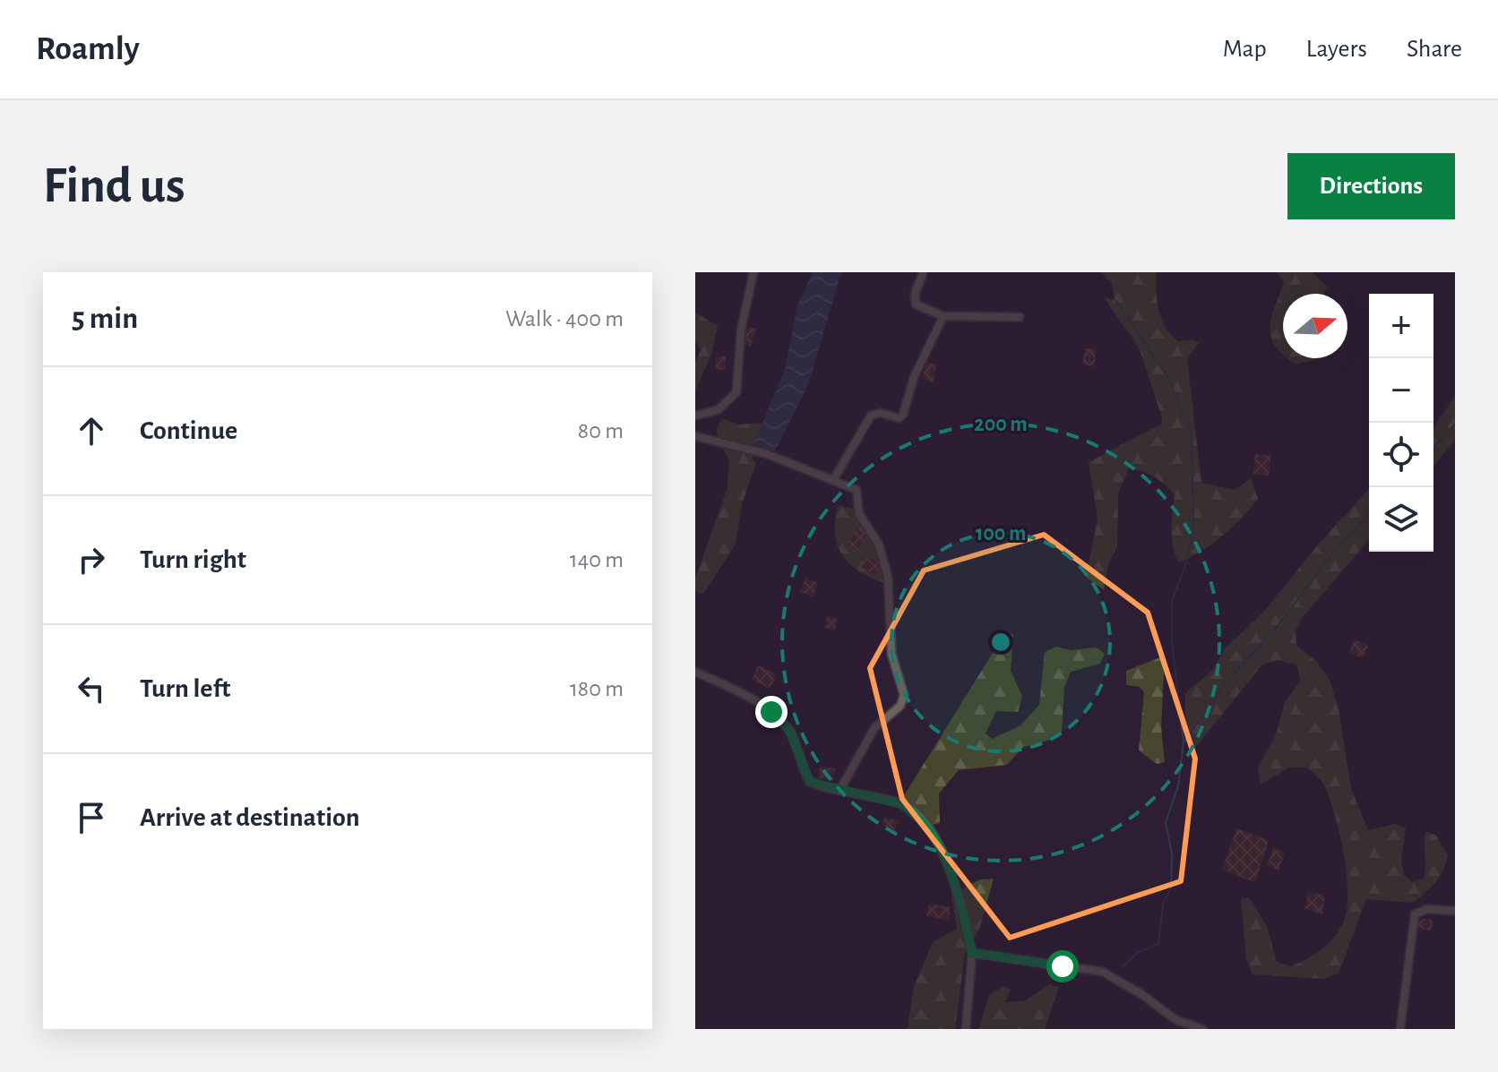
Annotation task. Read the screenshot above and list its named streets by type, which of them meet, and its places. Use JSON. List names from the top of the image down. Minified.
{"north":"right","page":{"header":"Roamly","nav":["Map","Layers","Share"],"buttons":"Directions","title":"Find us","heading":["5 min","Walk · 400 m"],"map_buttons":["+","−"],"list":[["Continue","80 m"],["Turn right","140 m"],["Turn left","180 m"],"Arrive at destination"]},"rings":["200 m","100 m"]}
